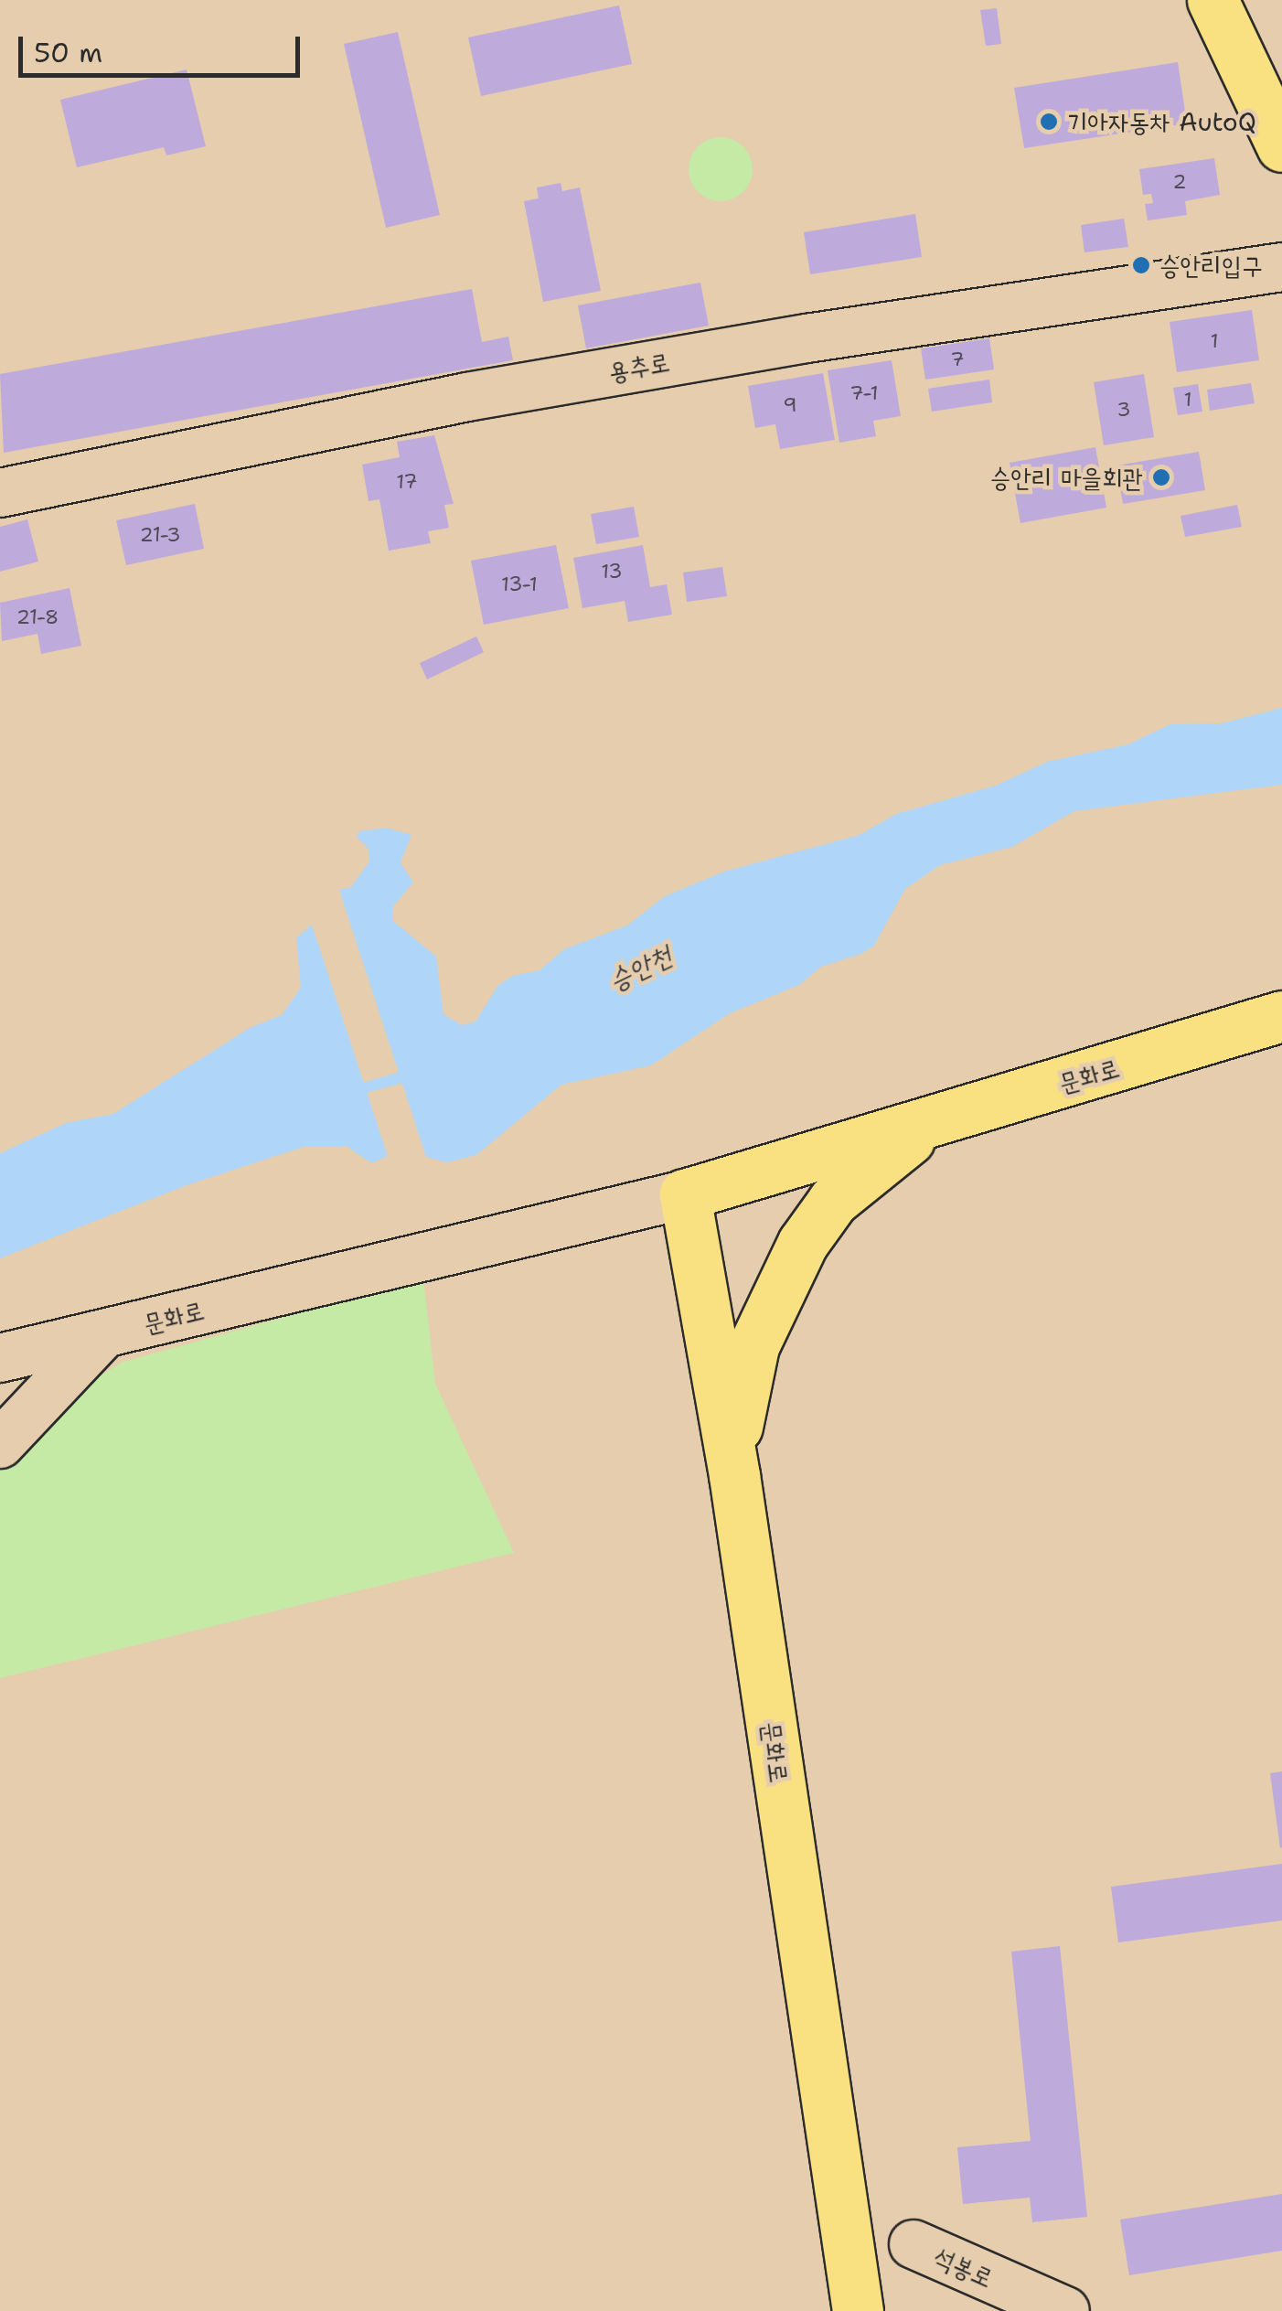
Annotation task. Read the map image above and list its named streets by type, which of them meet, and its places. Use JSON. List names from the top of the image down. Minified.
{"streets":{"main road":["문화로"],"street":["용추로","석봉로"]},"water":["승안천"],"places":["기아자동차 AutoQ","승안리입구","승안리 마을회관"],"house_numbers":["2","1","7","7-1","1","9","3","17","21-3","13","13-1","21-8"],"scale_bar":"50 m"}
